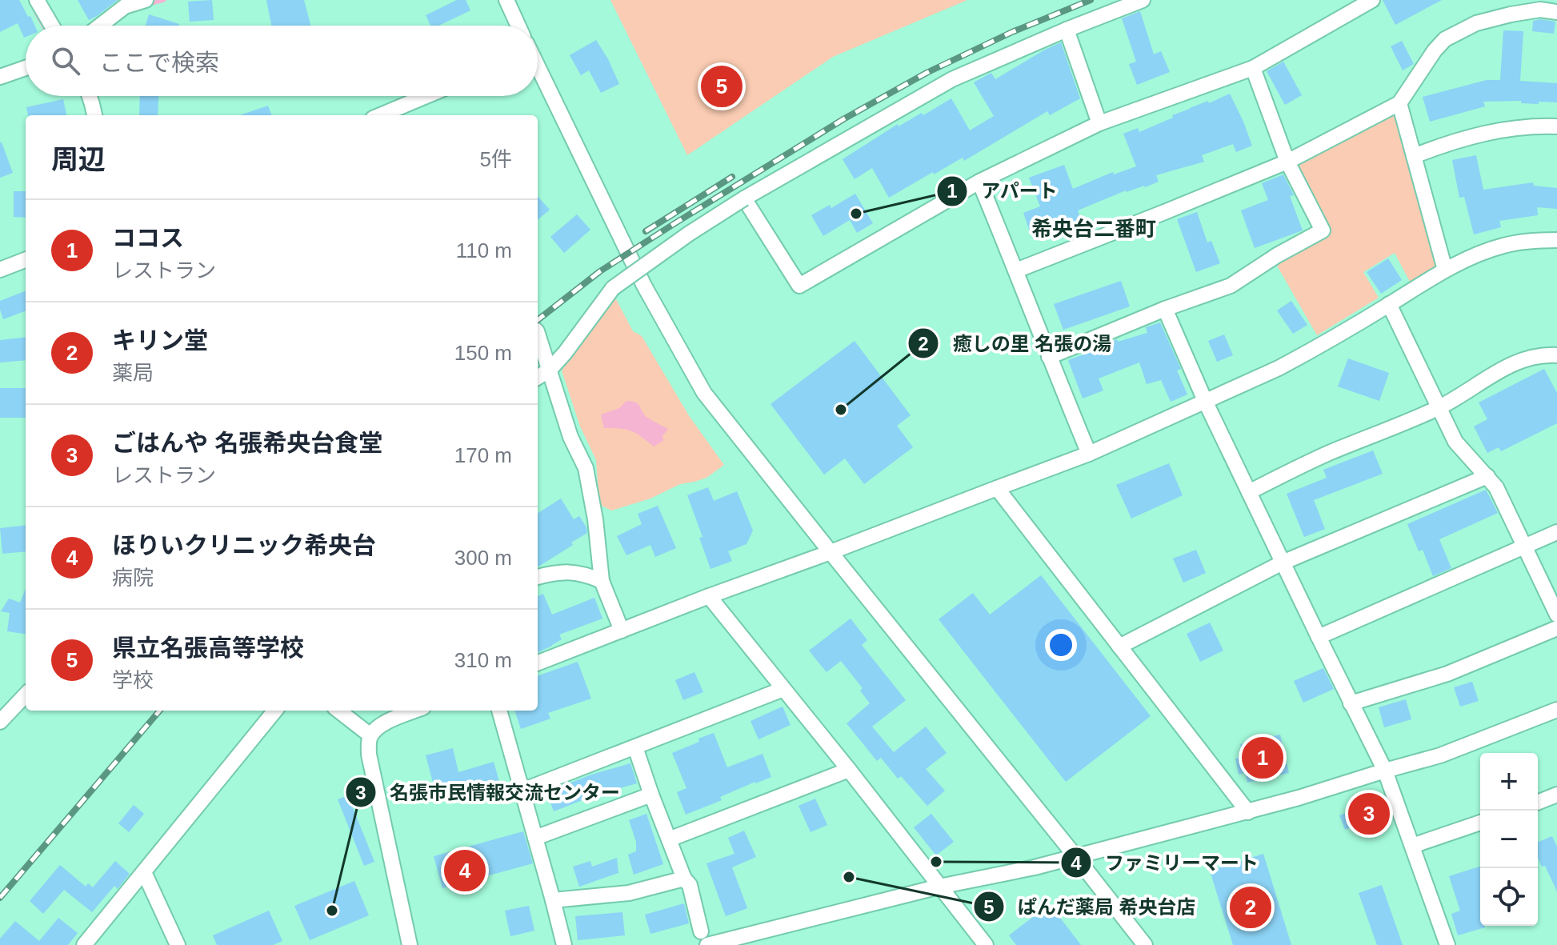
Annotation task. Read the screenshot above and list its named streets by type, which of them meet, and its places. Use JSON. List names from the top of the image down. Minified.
{"districts":["希央台二番町"],"places":["アパート","癒しの里 名張の湯","ファミリーマート","ぱんだ薬局 希央台店","名張市民情報交流センター"],"page":{"search":"ここで検索","pins":["5","1","3","4","2"],"heading":["周辺","5件"],"list":[{"mark":"1","name":"ココス","note":"レストラン","value":"110 m"},{"mark":"2","name":"キリン堂","note":"薬局","value":"150 m"},{"mark":"3","name":"ごはんや 名張希央台食堂","note":"レストラン","value":"170 m"},{"mark":"4","name":"ほりいクリニック希央台","note":"病院","value":"300 m"},{"mark":"5","name":"県立名張高等学校","note":"学校","value":"310 m"}],"map_buttons":["+","−"]}}
